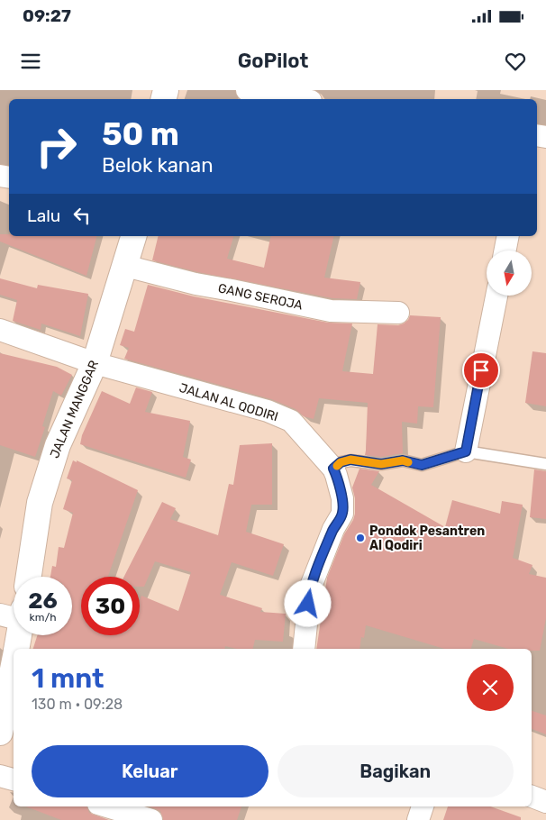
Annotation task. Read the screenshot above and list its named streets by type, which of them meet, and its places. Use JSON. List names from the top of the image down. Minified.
{"streets":{"main road":["JALAN MANGGAR"],"street":["GANG SEROJA","JALAN AL QODIRI"]},"crossings":[["GANG SEROJA","JALAN MANGGAR"],["JALAN AL QODIRI","JALAN MANGGAR"]],"places":["Pondok Pesantren Al Qodiri"],"north":"bottom","page":{"status":"09:27","header":"GoPilot","turn":["50 m","Belok kanan"],"then":"Lalu","speed":"26 km/h","limit":"30","heading":["1 mnt","130 m · 09:28"],"buttons":["Keluar","Bagikan"]}}
